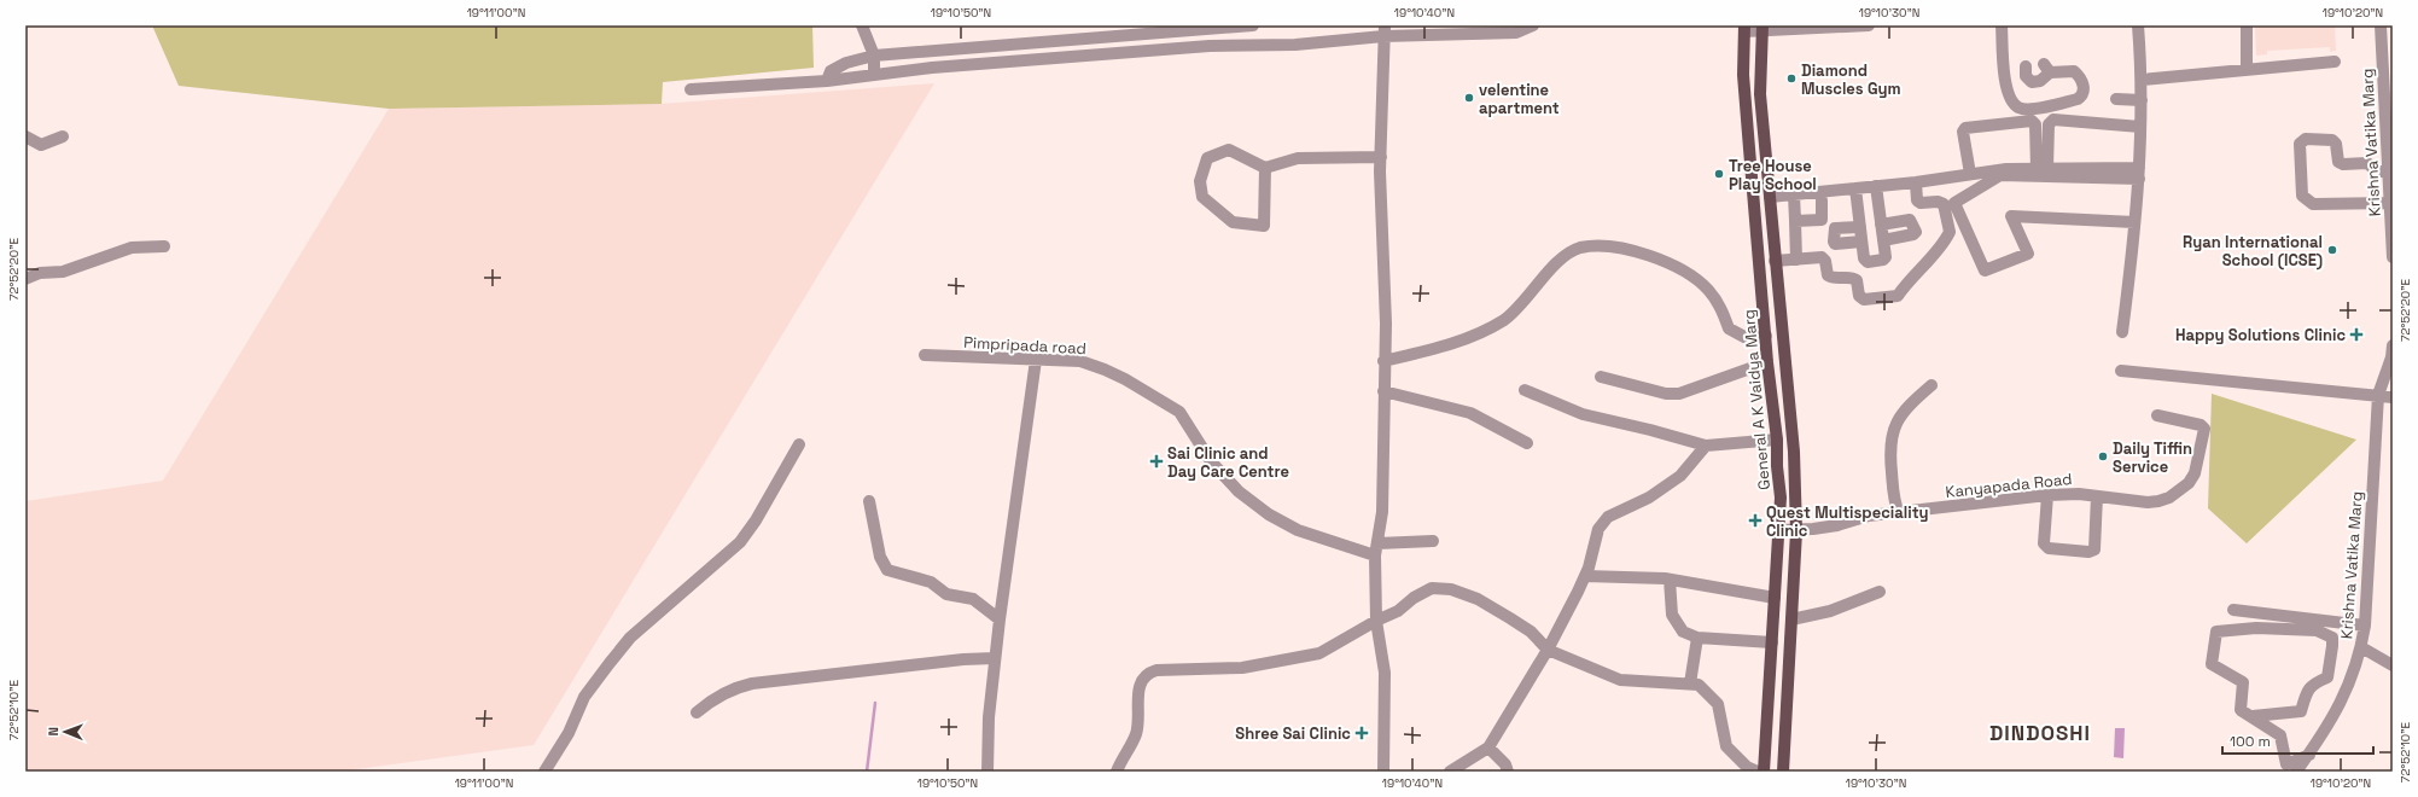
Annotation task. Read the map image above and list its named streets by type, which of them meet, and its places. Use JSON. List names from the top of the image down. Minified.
{"streets":{"main road":["General A K Vaidya Marg"],"street":["Krishna Vatika Marg","Pimpripada road","Kanyapada Road"]},"crossings":[["General A K Vaidya Marg","Kanyapada Road"]],"districts":["DINDOSHI"],"places":{"other":["Diamond Muscles Gym","velentine apartment","Tree House Play School","Ryan International School (ICSE)","Daily Tiffin Service"],"health":["Happy Solutions Clinic","Sai Clinic and Day Care Centre","Quest Multispeciality Clinic","Shree Sai Clinic"]},"scale_bar":"100 m","north":"left","coordinates":["19°11'00\"N","19°10'50\"N","19°10'40\"N","19°10'30\"N","19°10'20\"N","72°52'20\"E","72°52'10\"E"]}
